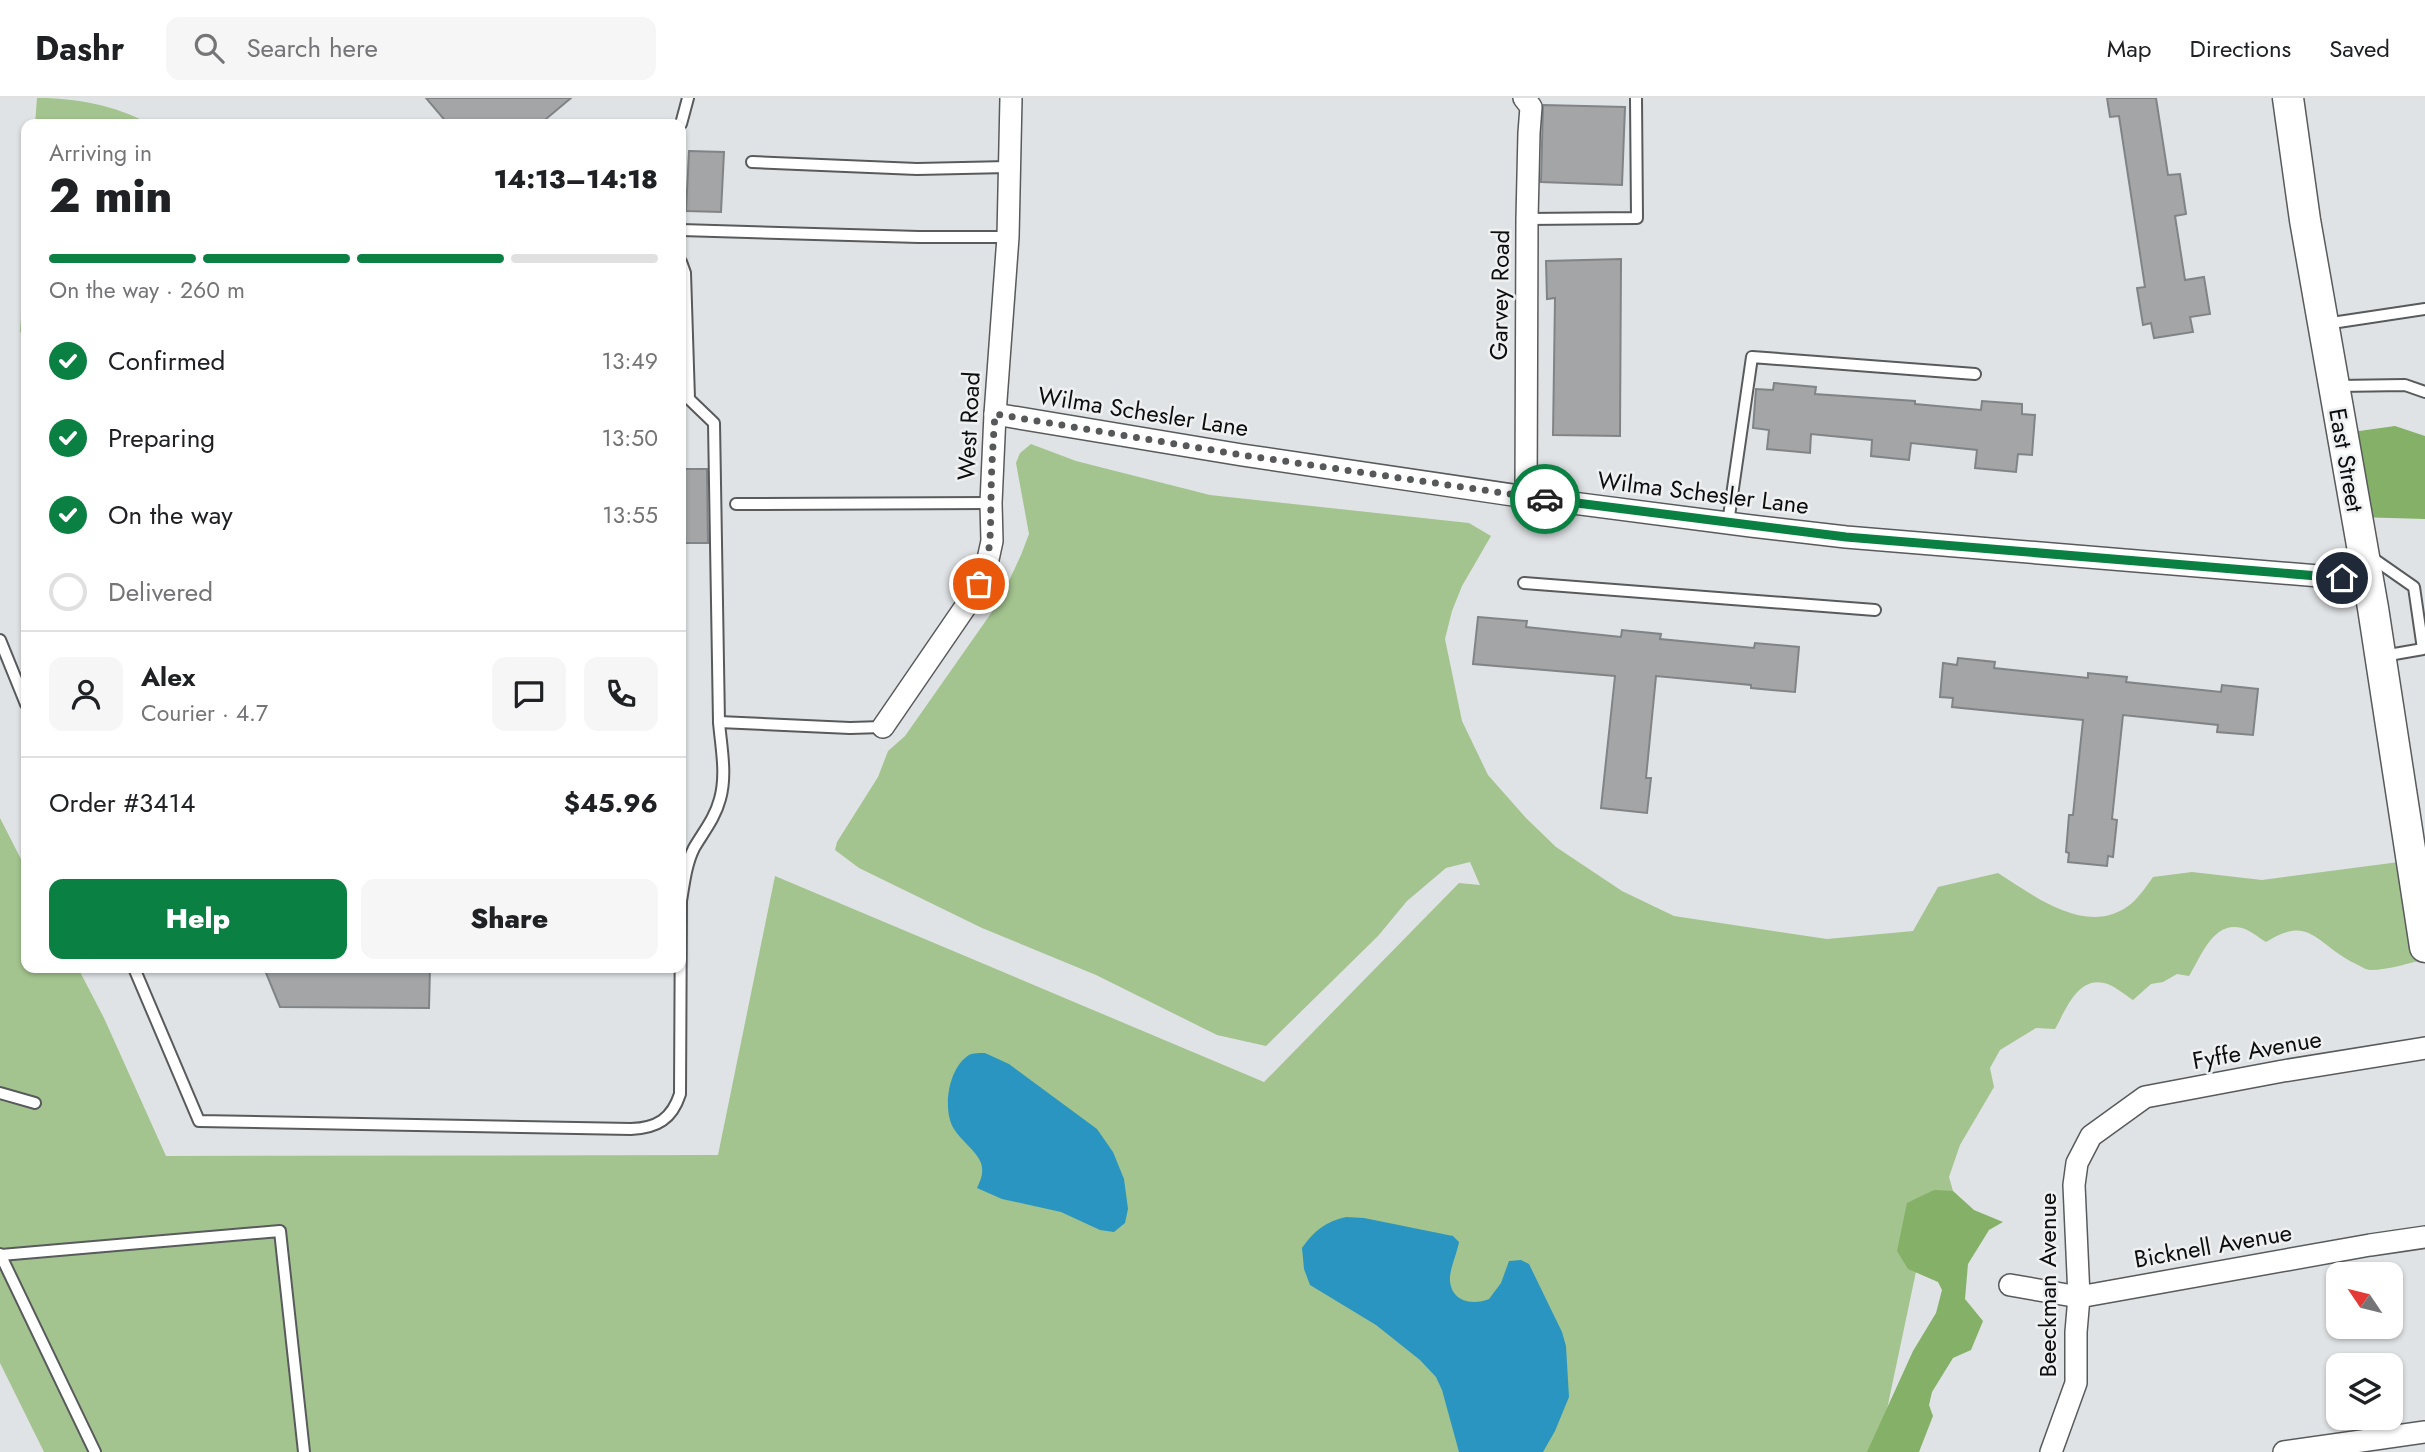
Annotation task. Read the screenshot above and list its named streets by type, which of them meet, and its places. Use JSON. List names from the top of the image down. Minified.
{"streets":{"main road":["East Street"],"street":["Garvey Road","Wilma Schesler Lane","West Road","Fyffe Avenue","Bicknell Avenue","Beeckman Avenue"]},"crossings":[["Garvey Road","Wilma Schesler Lane"],["Wilma Schesler Lane","West Road"],["Wilma Schesler Lane","East Street"],["Fyffe Avenue","Beeckman Avenue"],["Bicknell Avenue","Beeckman Avenue"]],"north":"top left","page":{"header":"Dashr","search":"Search here","nav":["Map","Directions","Saved"],"heading":["2 min","Arriving in","14:13–14:18"],"panel":["Alex","Courier · 4.7","Order #3414","$45.96"],"bar":"On the way · 260 m","list":[["Confirmed","13:49"],["Preparing","13:50"],["On the way","13:55"],"Delivered"],"buttons":["Help","Share"]}}
